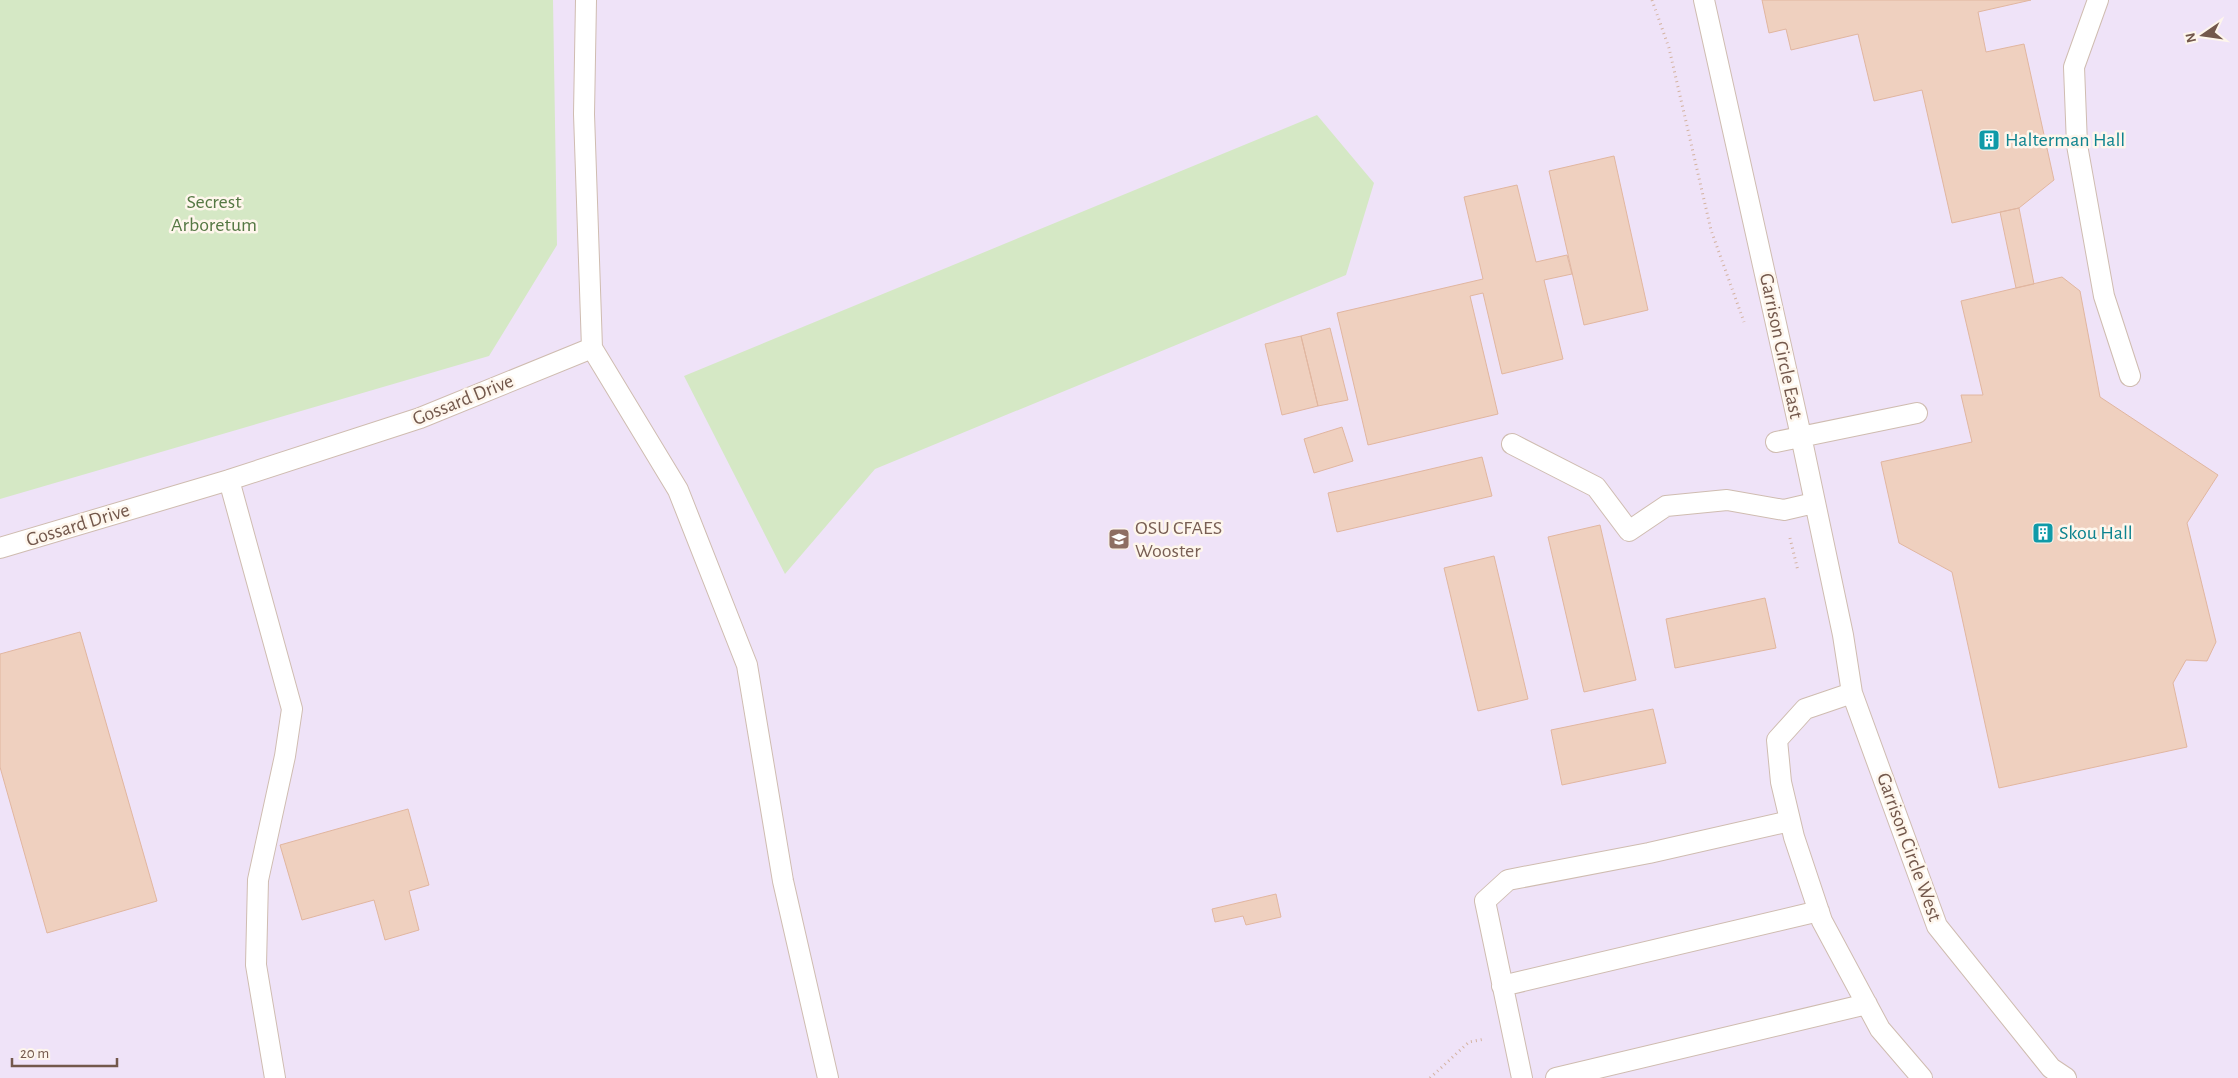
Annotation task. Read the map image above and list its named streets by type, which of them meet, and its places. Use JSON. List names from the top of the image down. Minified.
{"streets":{"lane":["Garrison Circle East","Gossard Drive","Garrison Circle West"]},"crossings":[["Garrison Circle East","Garrison Circle West"]],"parks":["Secrest Arboretum"],"places":{"building":["Halterman Hall","Skou Hall"],"school or university":["OSU CFAES Wooster"]},"scale_bar":"20 m","north":"left"}
